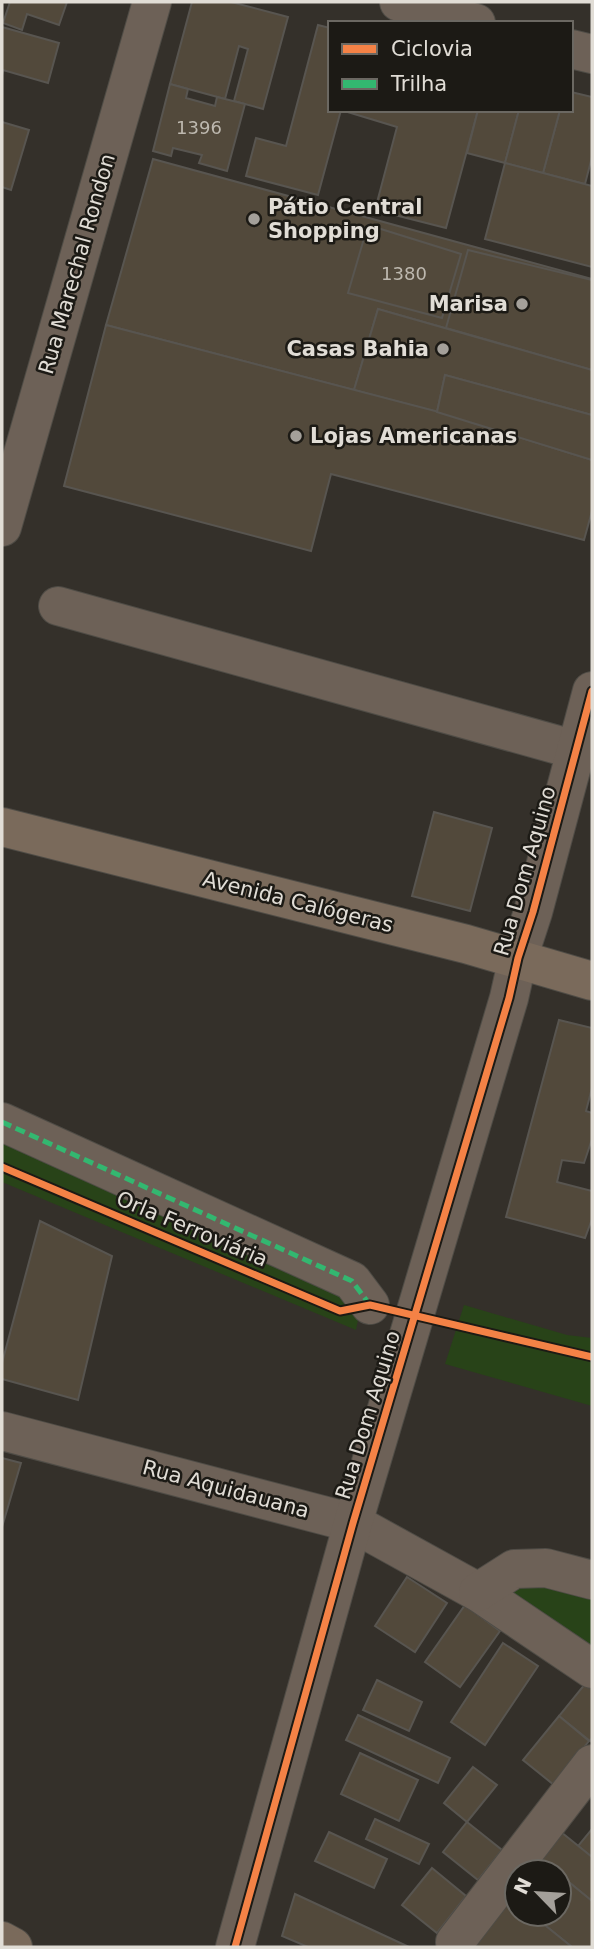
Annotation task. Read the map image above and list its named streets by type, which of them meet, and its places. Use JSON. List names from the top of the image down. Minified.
{"streets":{"main road":["Avenida Calógeras"],"street":["Rua Marechal Rondon","Rua Dom Aquino","Orla Ferroviária","Rua Aquidauana"]},"crossings":[["Rua Dom Aquino","Avenida Calógeras"],["Rua Dom Aquino","Rua Aquidauana"]],"places":["Pátio Central Shopping","Marisa","Casas Bahia","Lojas Americanas"],"house_numbers":["1396","1380"],"legend":["Ciclovia","Trilha"],"north":"top left"}
